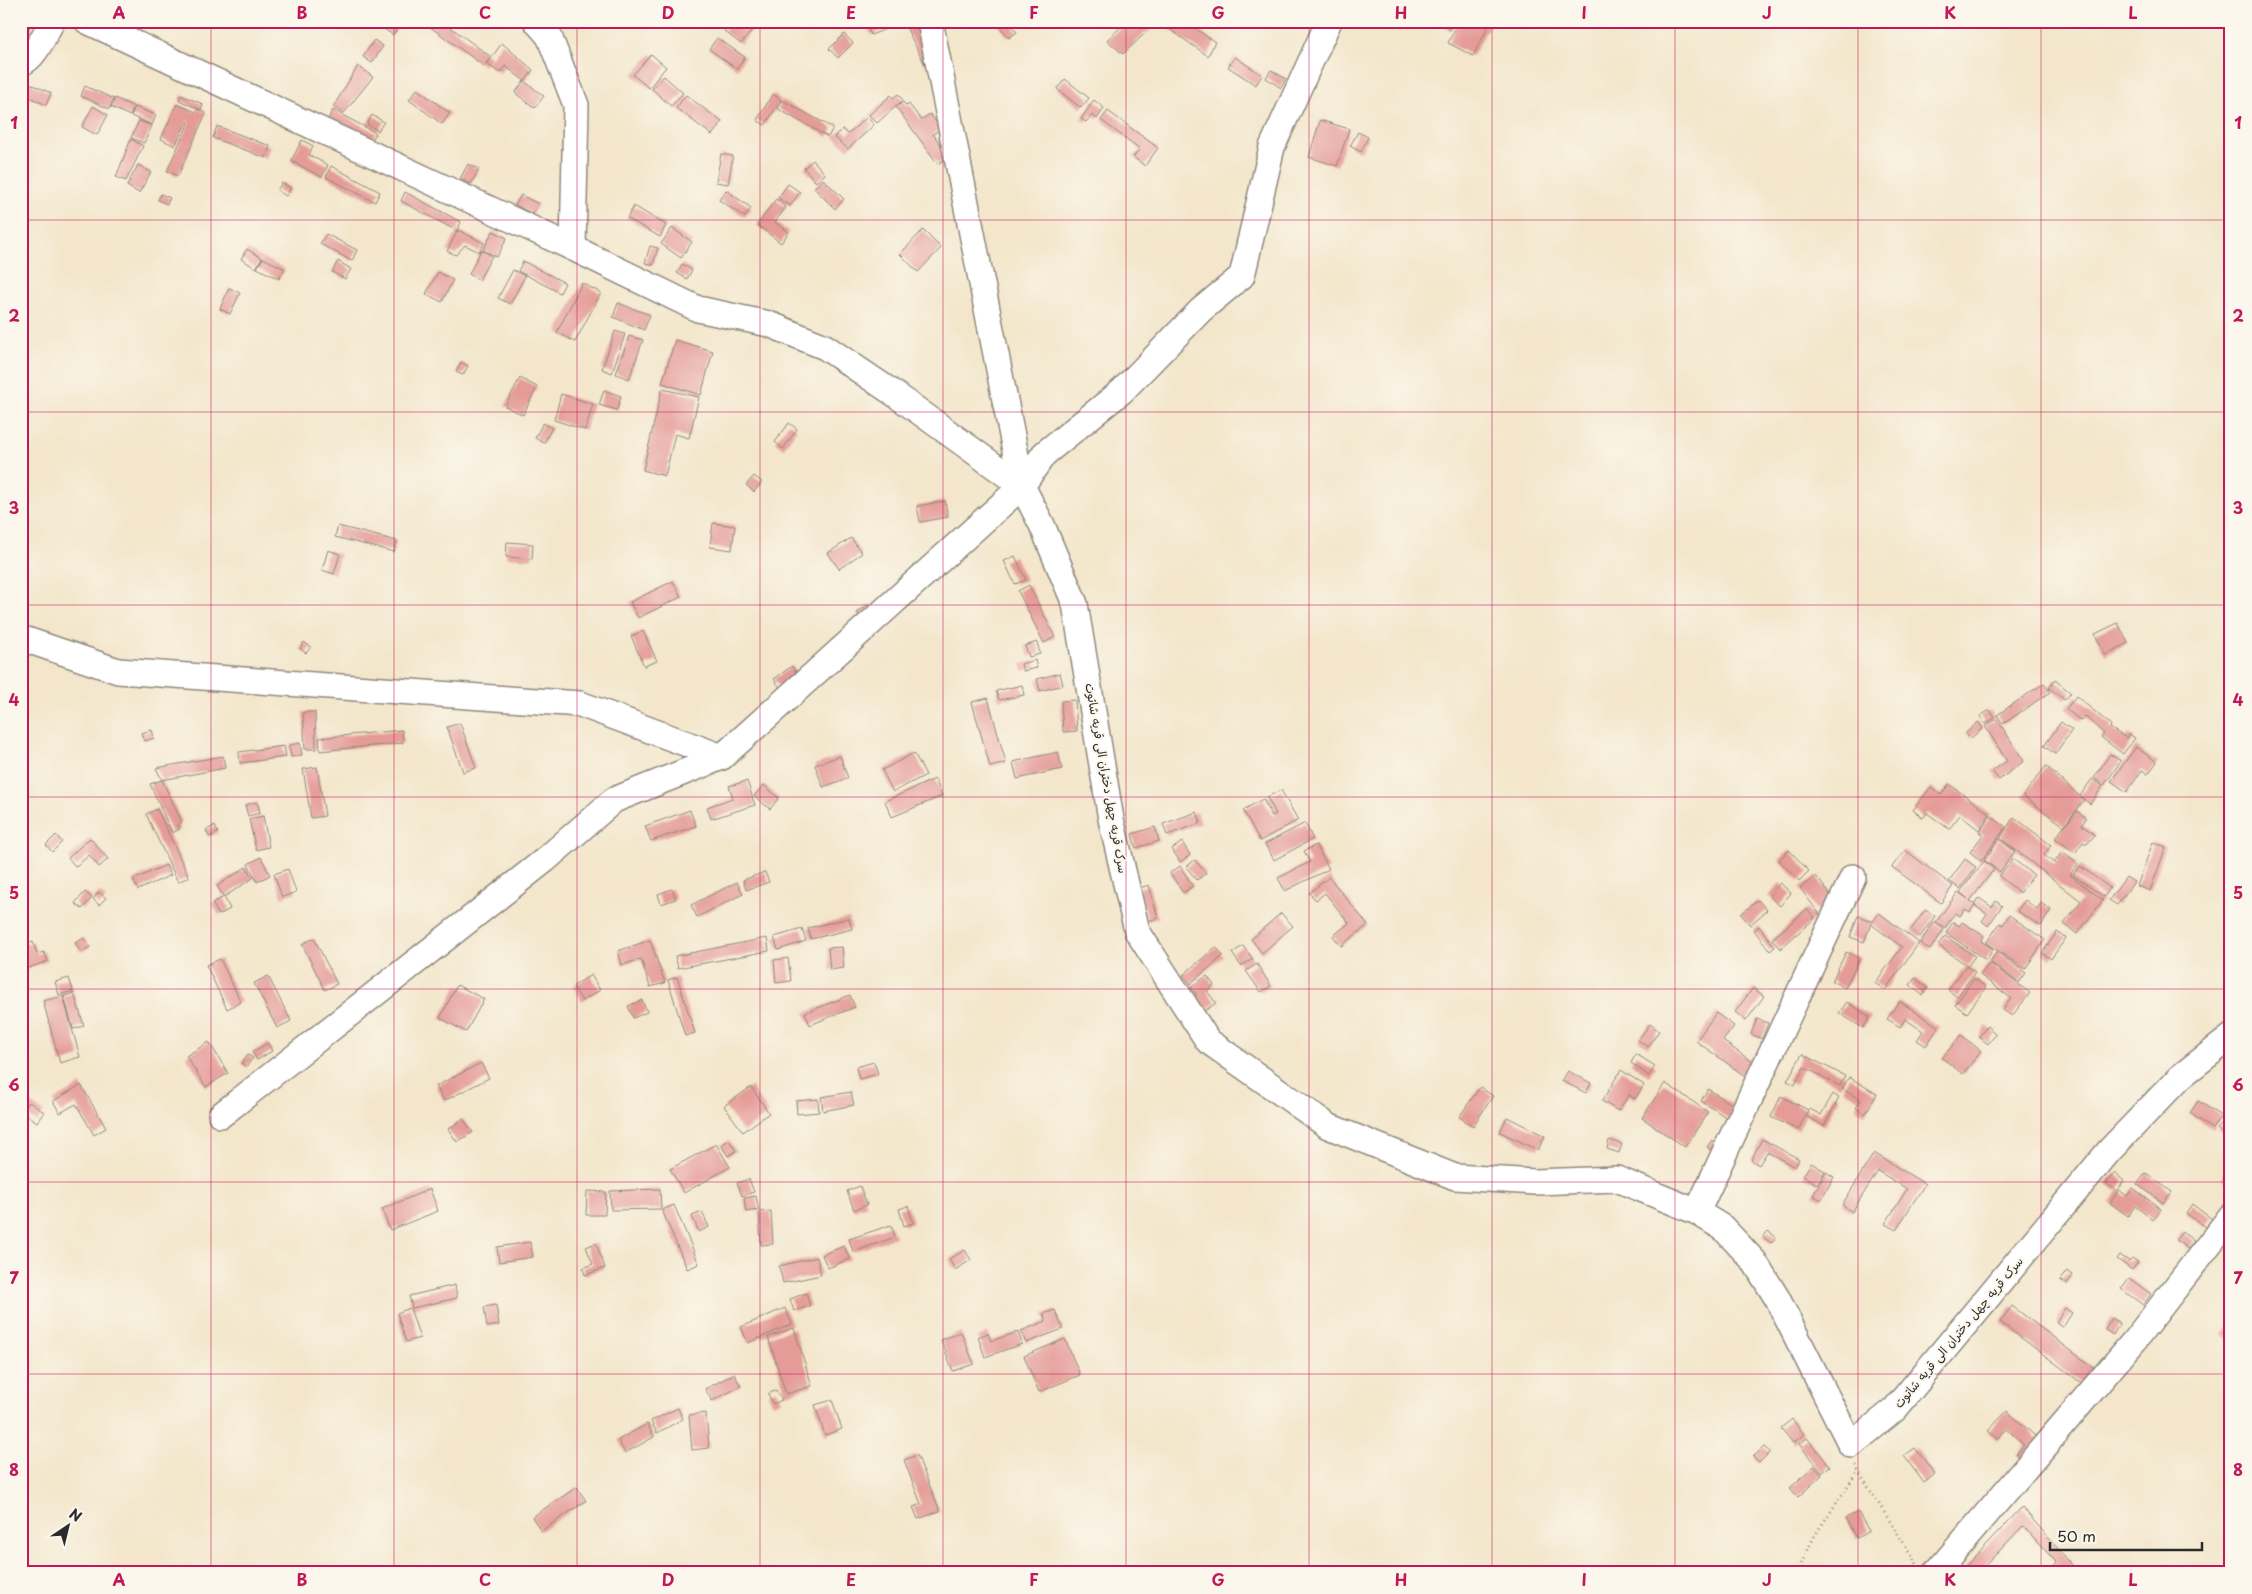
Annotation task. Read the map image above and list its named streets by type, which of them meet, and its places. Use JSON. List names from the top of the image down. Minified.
{"streets":{"street":["سرک قریه چهل دختران الی قریه شاتوت"]},"scale_bar":"50 m","north":"top right","grid":{"columns":["A","B","C","D","E","F","G","H","I","J","K","L"],"rows":["1","2","3","4","5","6","7","8"]}}
